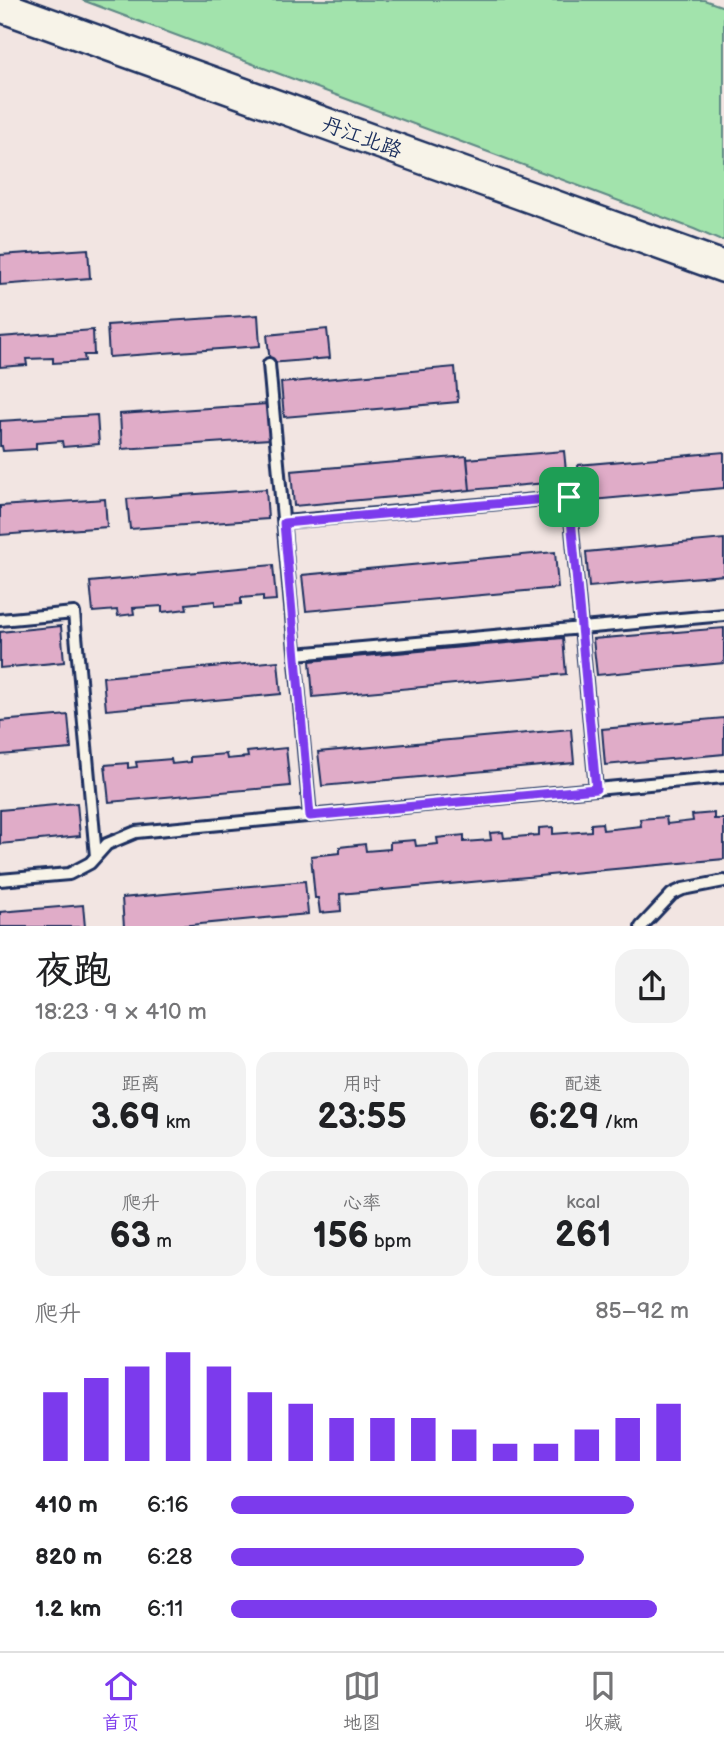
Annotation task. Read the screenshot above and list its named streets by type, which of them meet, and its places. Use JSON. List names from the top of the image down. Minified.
{"streets":{"main road":["丹江北路"]},"page":{"heading":["夜跑","18:23 · 9 × 410 m"],"stats":[["距离","3.69 km"],["用时","23:55"],["配速","6:29 /km"],["爬升","63 m"],["心率","156 bpm"],["kcal","261"]],"chart":["爬升","85–92 m"],"list":[{"name":"410 m","note":"6:16"},{"name":"820 m","note":"6:28"},{"name":"1.2 km","note":"6:11"}],"tabs":["首页","地图","收藏"]}}
